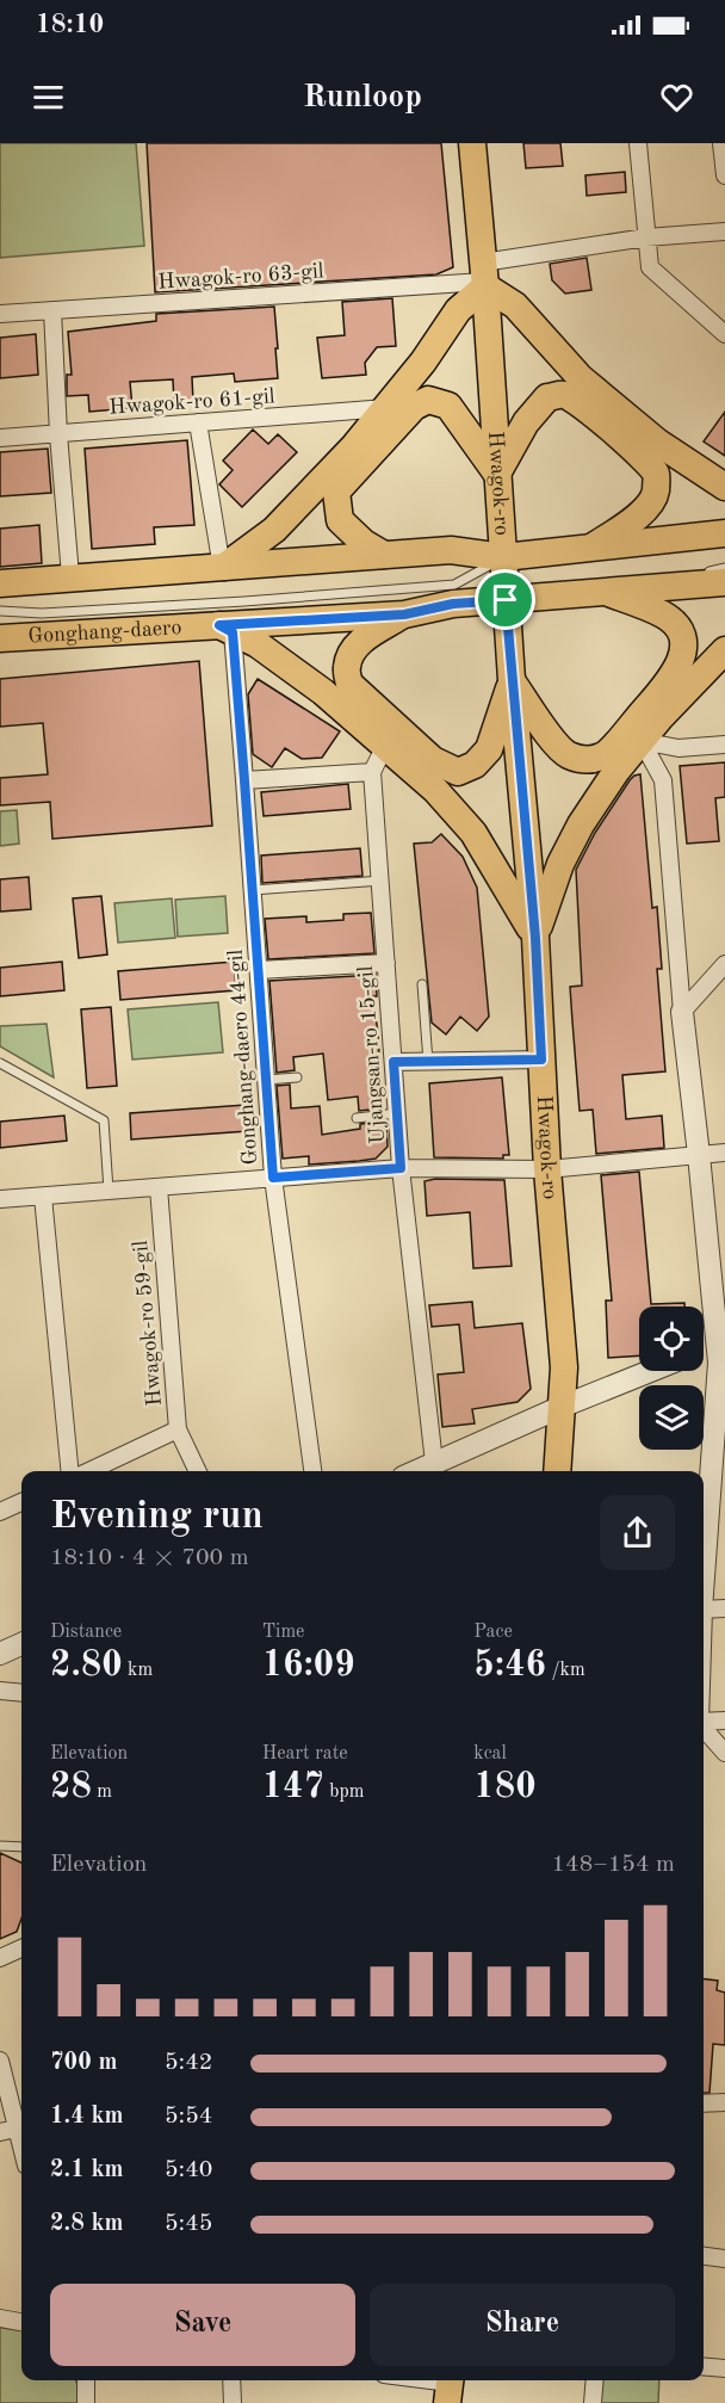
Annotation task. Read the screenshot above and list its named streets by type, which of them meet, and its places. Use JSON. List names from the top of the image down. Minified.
{"streets":{"main road":["Hwagok-ro","Gonghang-daero"],"street":["Hwagok-ro 63-gil","Hwagok-ro 61-gil","Ujangsan-ro 15-gil","Gonghang-daero 44-gil","Hwagok-ro 59-gil"]},"crossings":[["Hwagok-ro 63-gil","Hwagok-ro"],["Hwagok-ro","Gonghang-daero"],["Gonghang-daero","Gonghang-daero 44-gil"]],"page":{"status":"18:10","header":"Runloop","heading":["Evening run","18:10 · 4 × 700 m"],"stats":[["Distance","2.80 km"],["Time","16:09"],["Pace","5:46 /km"],["Elevation","28 m"],["Heart rate","147 bpm"],["kcal","180"]],"chart":["Elevation","148–154 m"],"list":[{"name":"700 m","note":"5:42"},{"name":"1.4 km","note":"5:54"},{"name":"2.1 km","note":"5:40"},{"name":"2.8 km","note":"5:45"}],"buttons":["Save","Share"]}}
